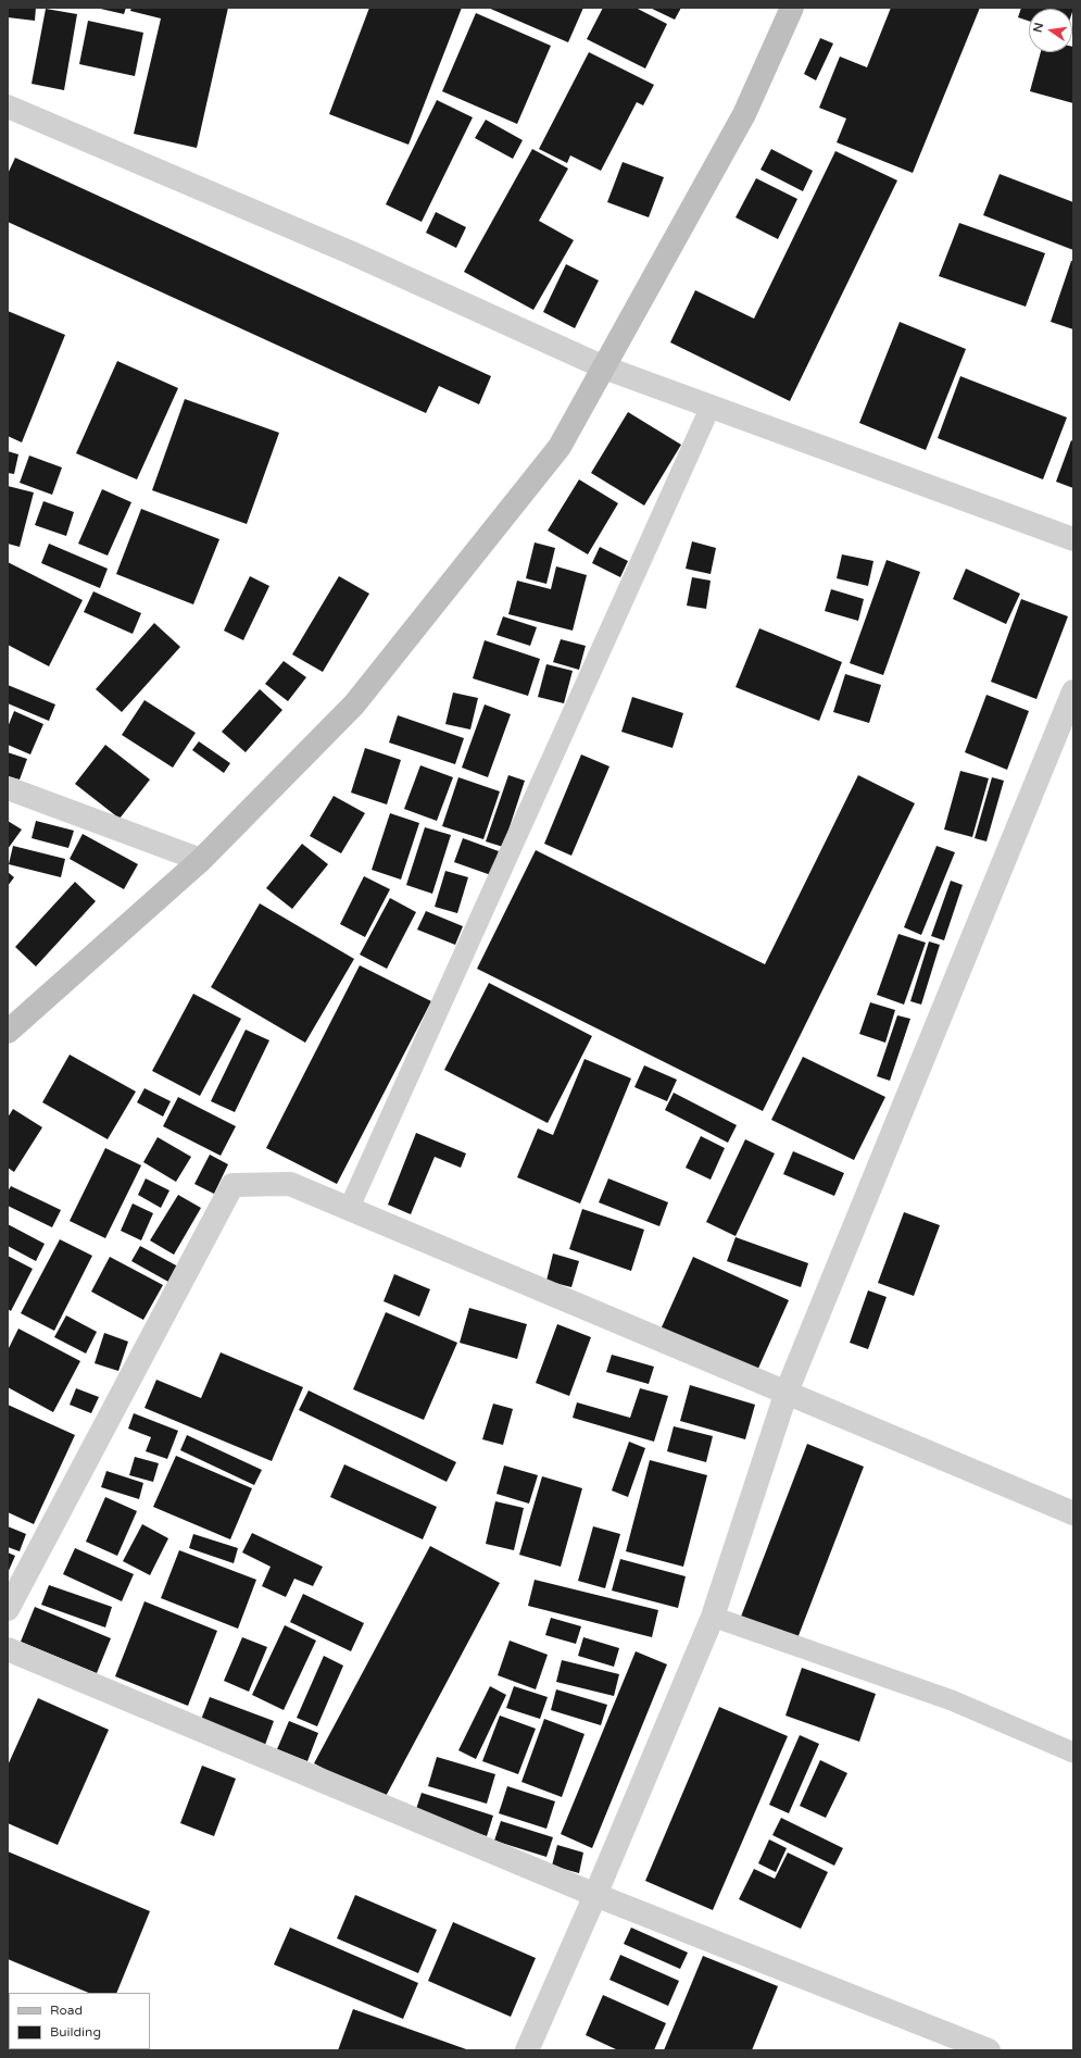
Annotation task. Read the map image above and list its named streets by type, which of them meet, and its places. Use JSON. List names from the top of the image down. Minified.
{"legend":["Road","Building"],"north":"left"}
